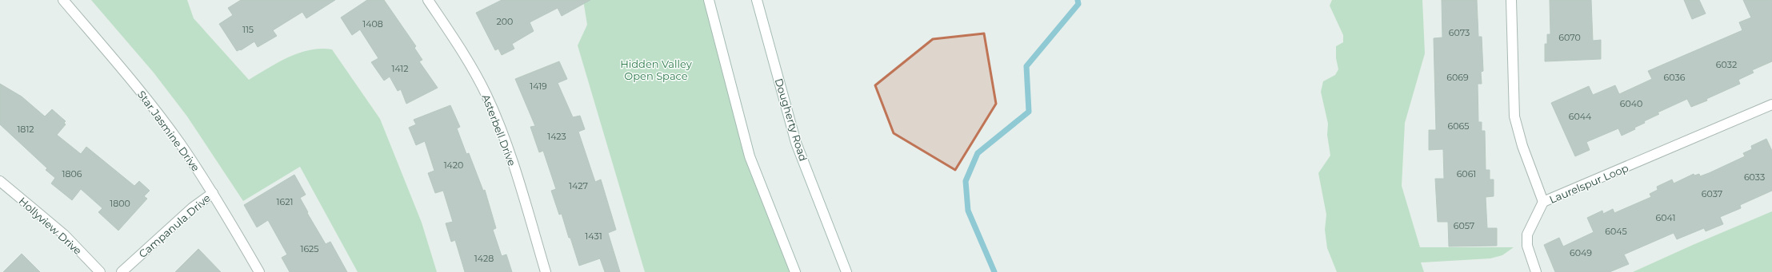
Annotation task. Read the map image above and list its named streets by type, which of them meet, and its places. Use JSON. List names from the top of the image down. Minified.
{"streets":{"street":["Dougherty Road","Asterbell Drive","Star Jasmine Drive","Laurelspur Loop","Hollyview Drive","Campanula Drive"]},"crossings":[["Star Jasmine Drive","Campanula Drive"]],"parks":["Hidden Valley Open Space"],"house_numbers":["200","1408","115","6073","6070","6032","1412","6069","6036","1419","6040","6044","6065","1812","1423","1420","1806","6061","6033","1427","6037","1621","1800","6041","6057","6045","1431","1625","6049","1428"]}
